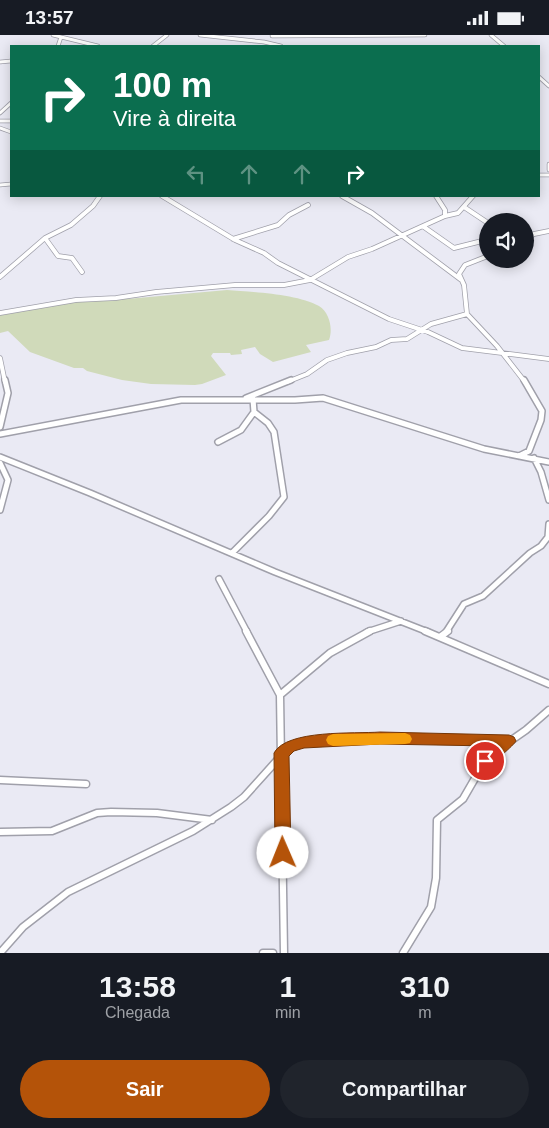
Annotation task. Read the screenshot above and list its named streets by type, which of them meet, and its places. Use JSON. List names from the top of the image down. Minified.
{"page":{"status":"13:57","turn":["100 m","Vire à direita"],"eta":["13:58","Chegada","1","min","310","m"],"buttons":["Sair","Compartilhar"]}}
